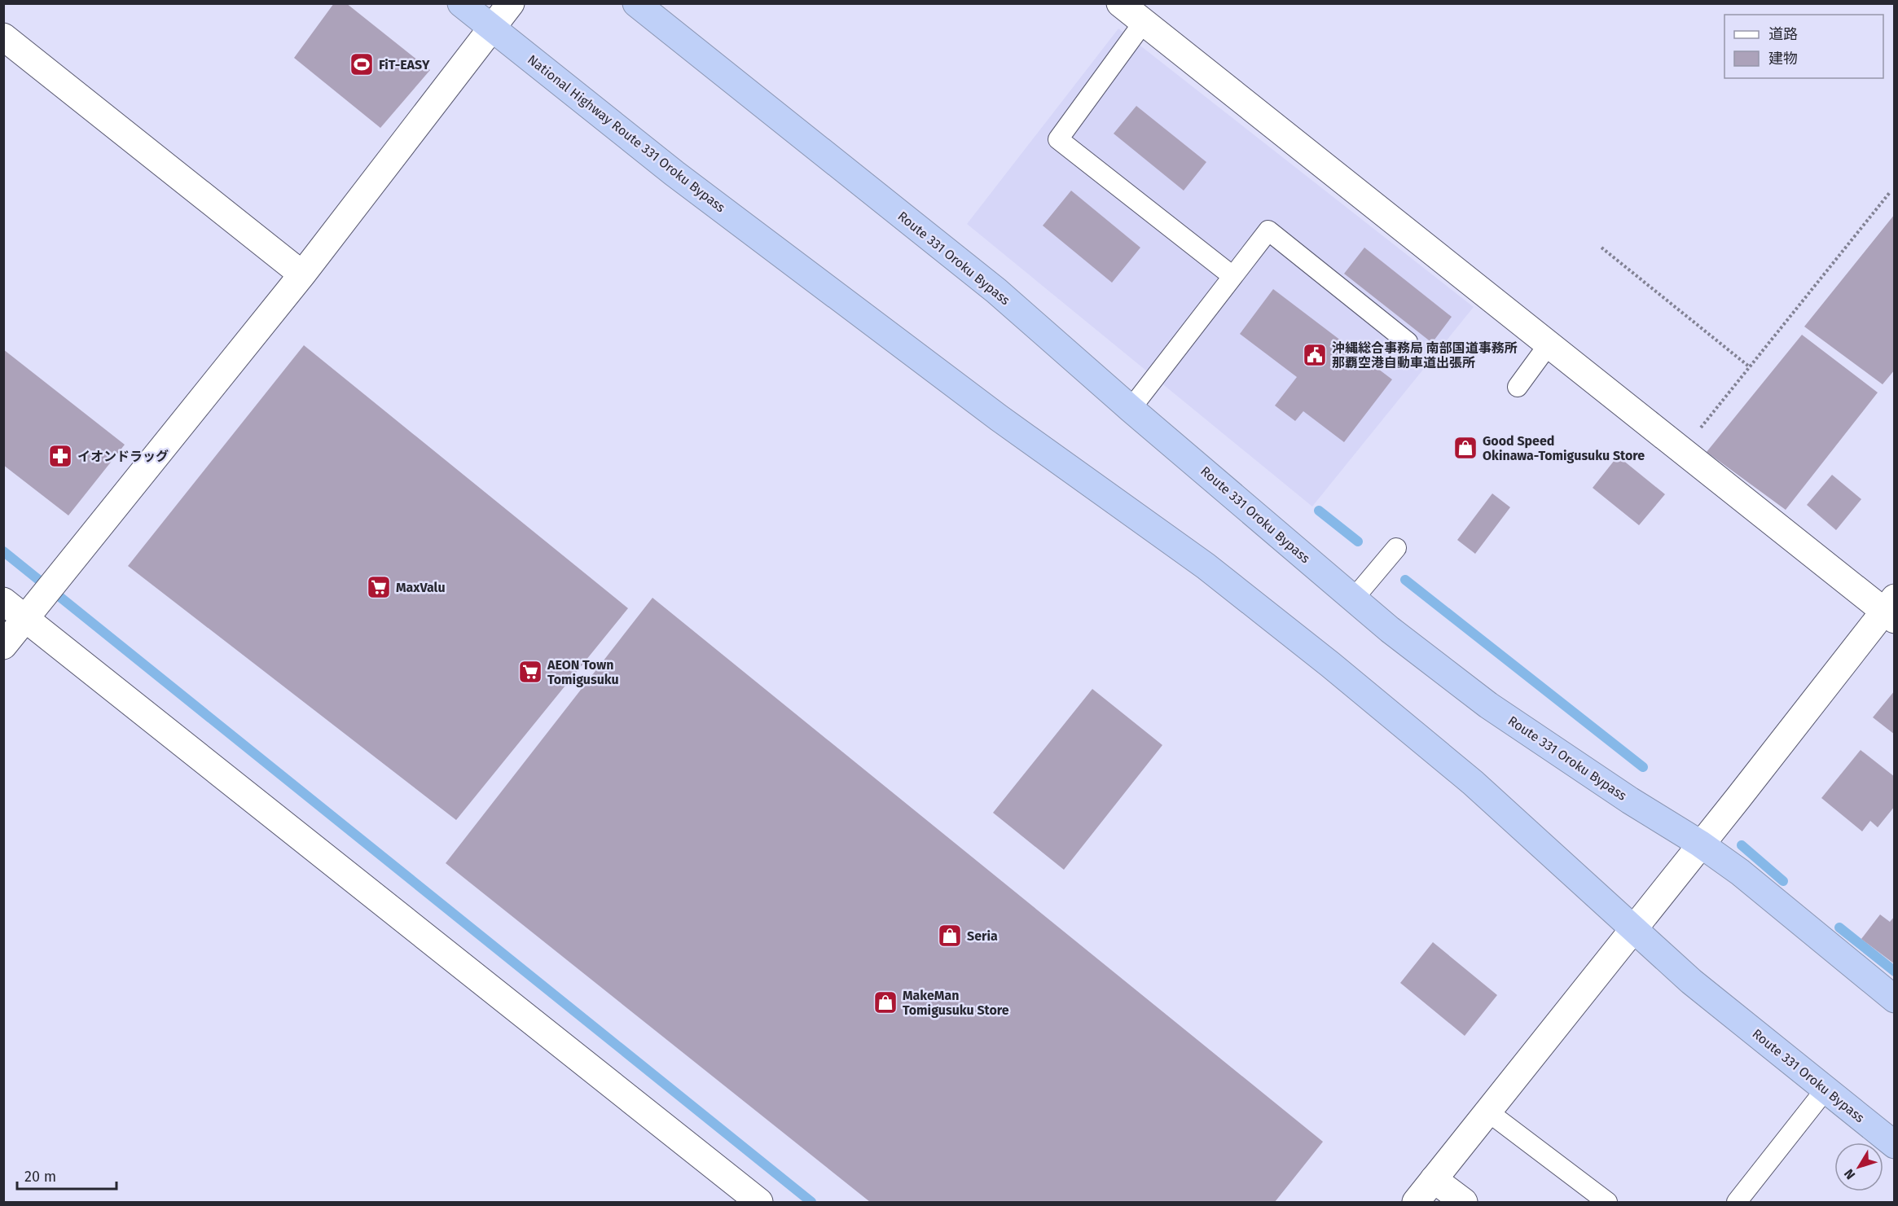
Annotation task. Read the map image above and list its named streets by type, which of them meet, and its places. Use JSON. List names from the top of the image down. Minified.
{"streets":{"highway":["National Highway Route 331 Oroku Bypass","Route 331 Oroku Bypass"]},"crossings":[["National Highway Route 331 Oroku Bypass","Route 331 Oroku Bypass"]],"places":{"sports":["FiT-EASY"],"public building":["沖縄総合事務局 南部国道事務所 那覇空港自動車道出張所"],"shop":["Good Speed Okinawa-Tomigusuku Store","Seria","MakeMan Tomigusuku Store"],"pharmacy":["イオンドラッグ"],"supermarket":["MaxValu","AEON Town Tomigusuku"]},"legend":["道路","建物"],"scale_bar":"20 m","north":"bottom left"}
